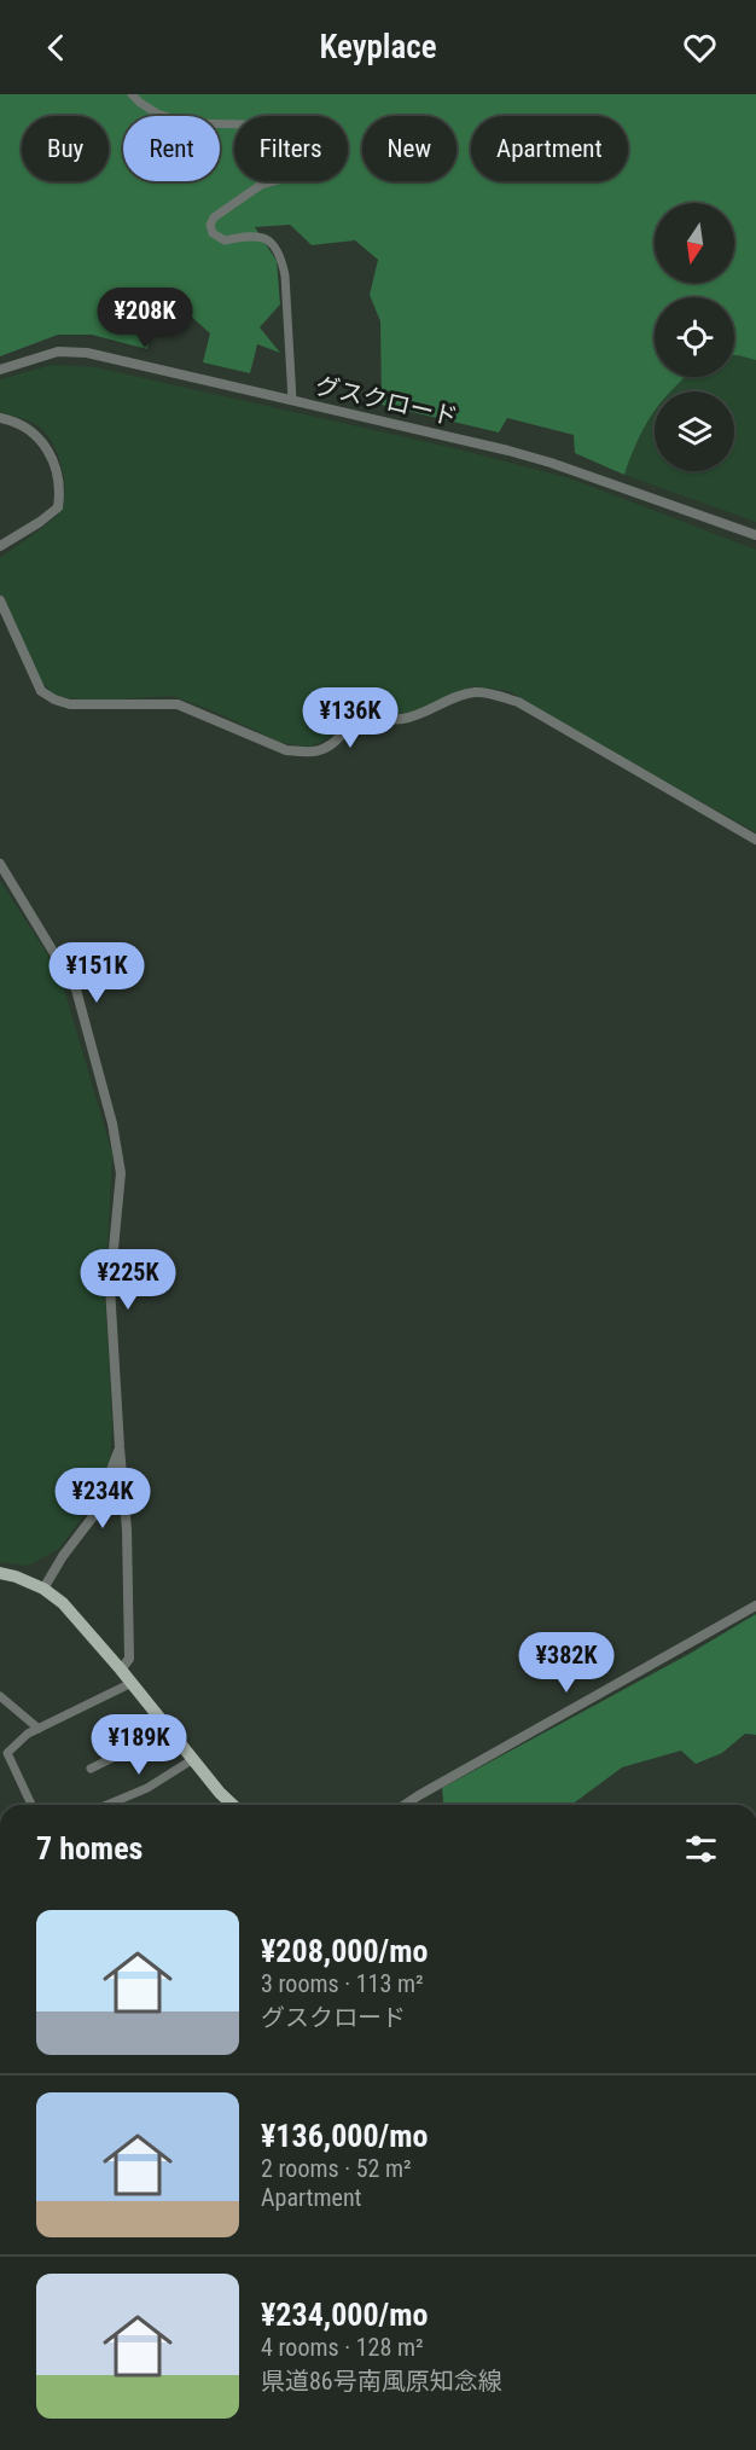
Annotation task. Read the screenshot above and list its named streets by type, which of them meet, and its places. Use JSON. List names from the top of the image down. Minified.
{"streets":{"street":["グスクロード"]},"north":"bottom","page":{"header":"Keyplace","chip":["Buy","Rent","Filters","New","Apartment"],"price":["¥208K","¥136K","¥151K","¥225K","¥234K","¥382K","¥189K"],"heading":"7 homes","list":[{"name":"¥208,000/mo","note":"3 rooms · 113 m² · グスクロード"},{"name":"¥136,000/mo","note":"2 rooms · 52 m² · Apartment"},{"name":"¥234,000/mo","note":"4 rooms · 128 m² · 県道86号南風原知念線"}]}}
